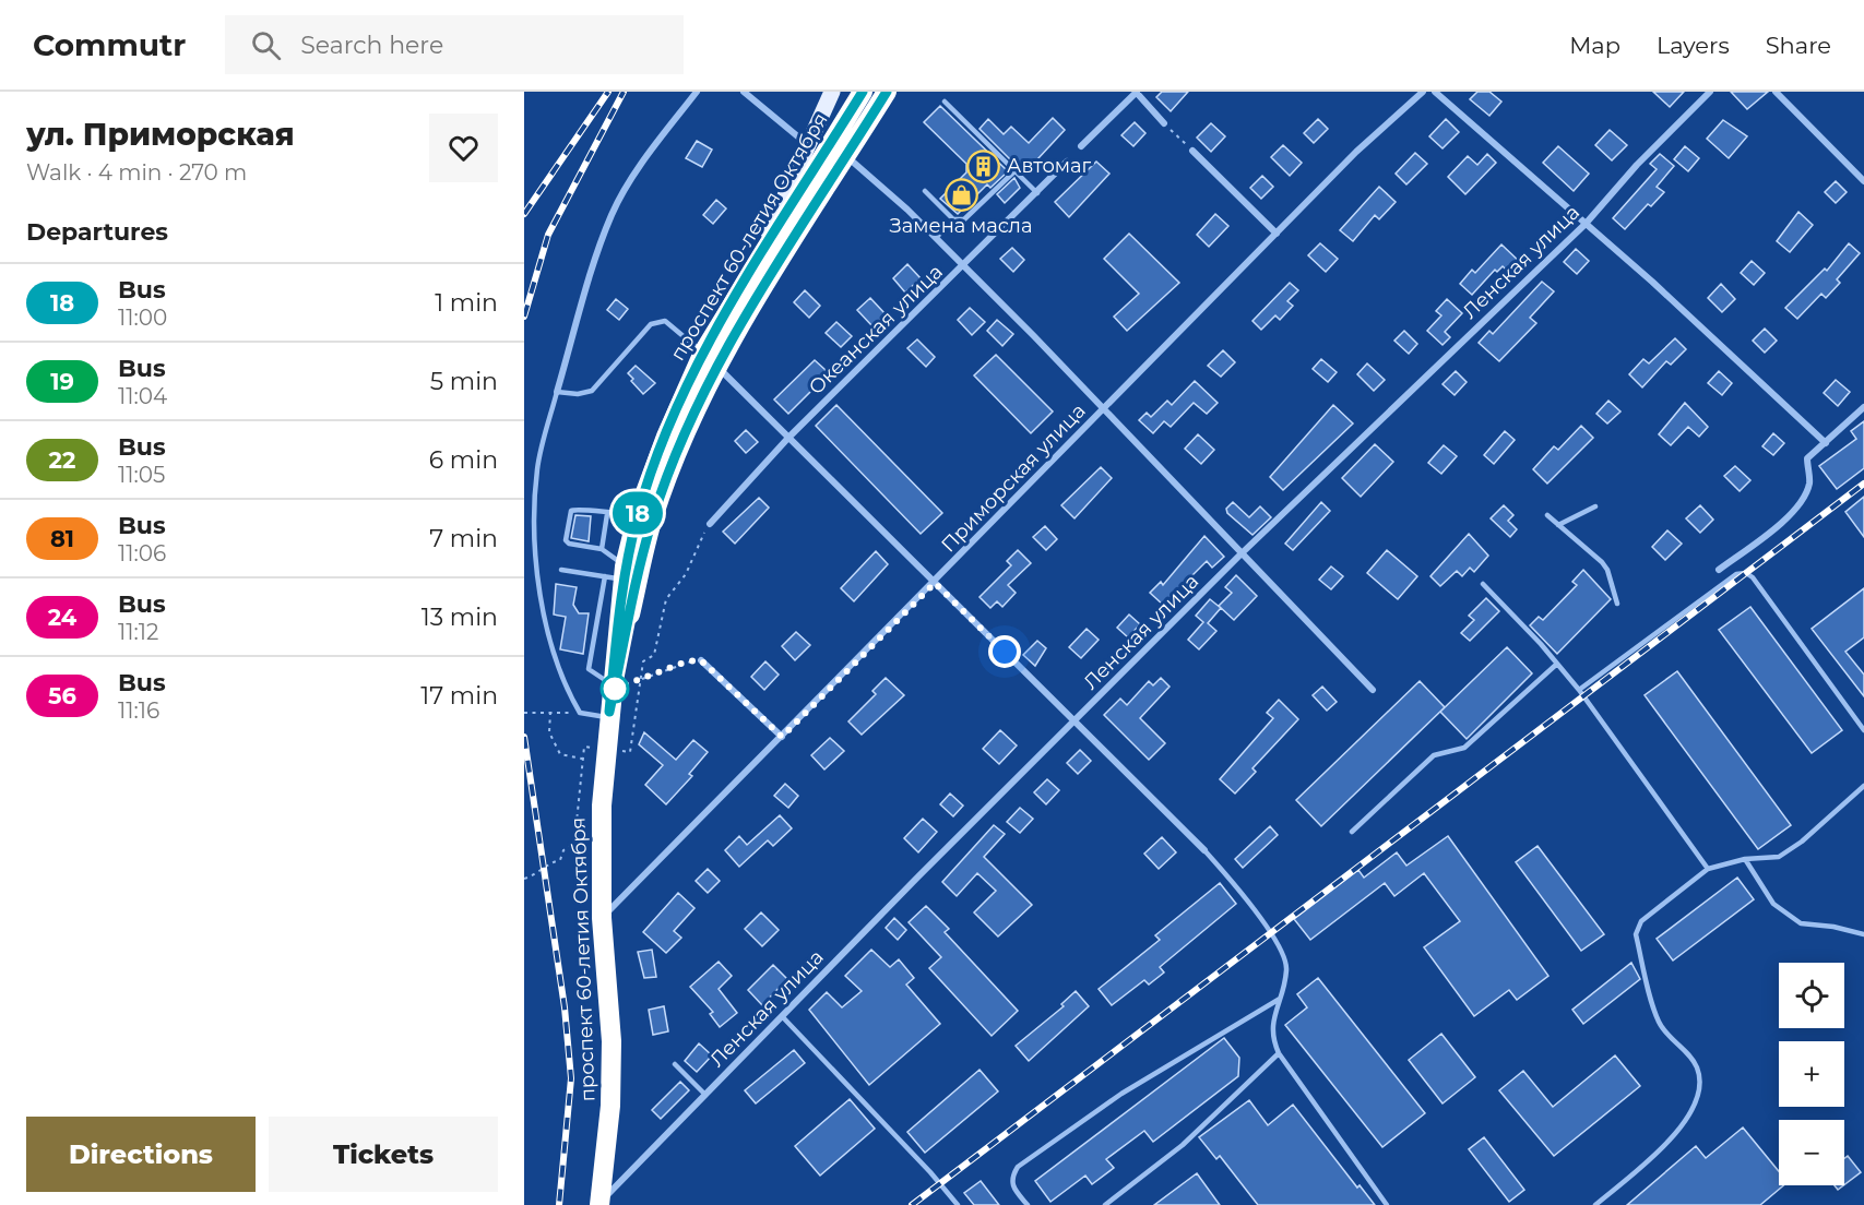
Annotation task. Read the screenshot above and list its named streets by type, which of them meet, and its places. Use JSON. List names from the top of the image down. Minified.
{"streets":{"highway":["проспект 60-летия Октября"],"street":["Ленская улица","Океанская улица","Приморская улица"]},"crossings":[["проспект 60-летия Октября","Ленская улица"],["проспект 60-летия Октября","Приморская улица"]],"places":{"building":["Автомаг"],"shop":["Замена масла"]},"lines":["bus line 18"],"page":{"header":"Commutr","search":"Search here","nav":["Map","Layers","Share"],"heading":[["ул. Приморская","Walk · 4 min · 270 m"],"Departures"],"on_map":"18","list":[{"mark":"18","name":"Bus","note":"11:00","value":"1 min"},{"mark":"19","name":"Bus","note":"11:04","value":"5 min"},{"mark":"22","name":"Bus","note":"11:05","value":"6 min"},{"mark":"81","name":"Bus","note":"11:06","value":"7 min"},{"mark":"24","name":"Bus","note":"11:12","value":"13 min"},{"mark":"56","name":"Bus","note":"11:16","value":"17 min"}],"map_buttons":["+","−"],"buttons":["Directions","Tickets"]}}
